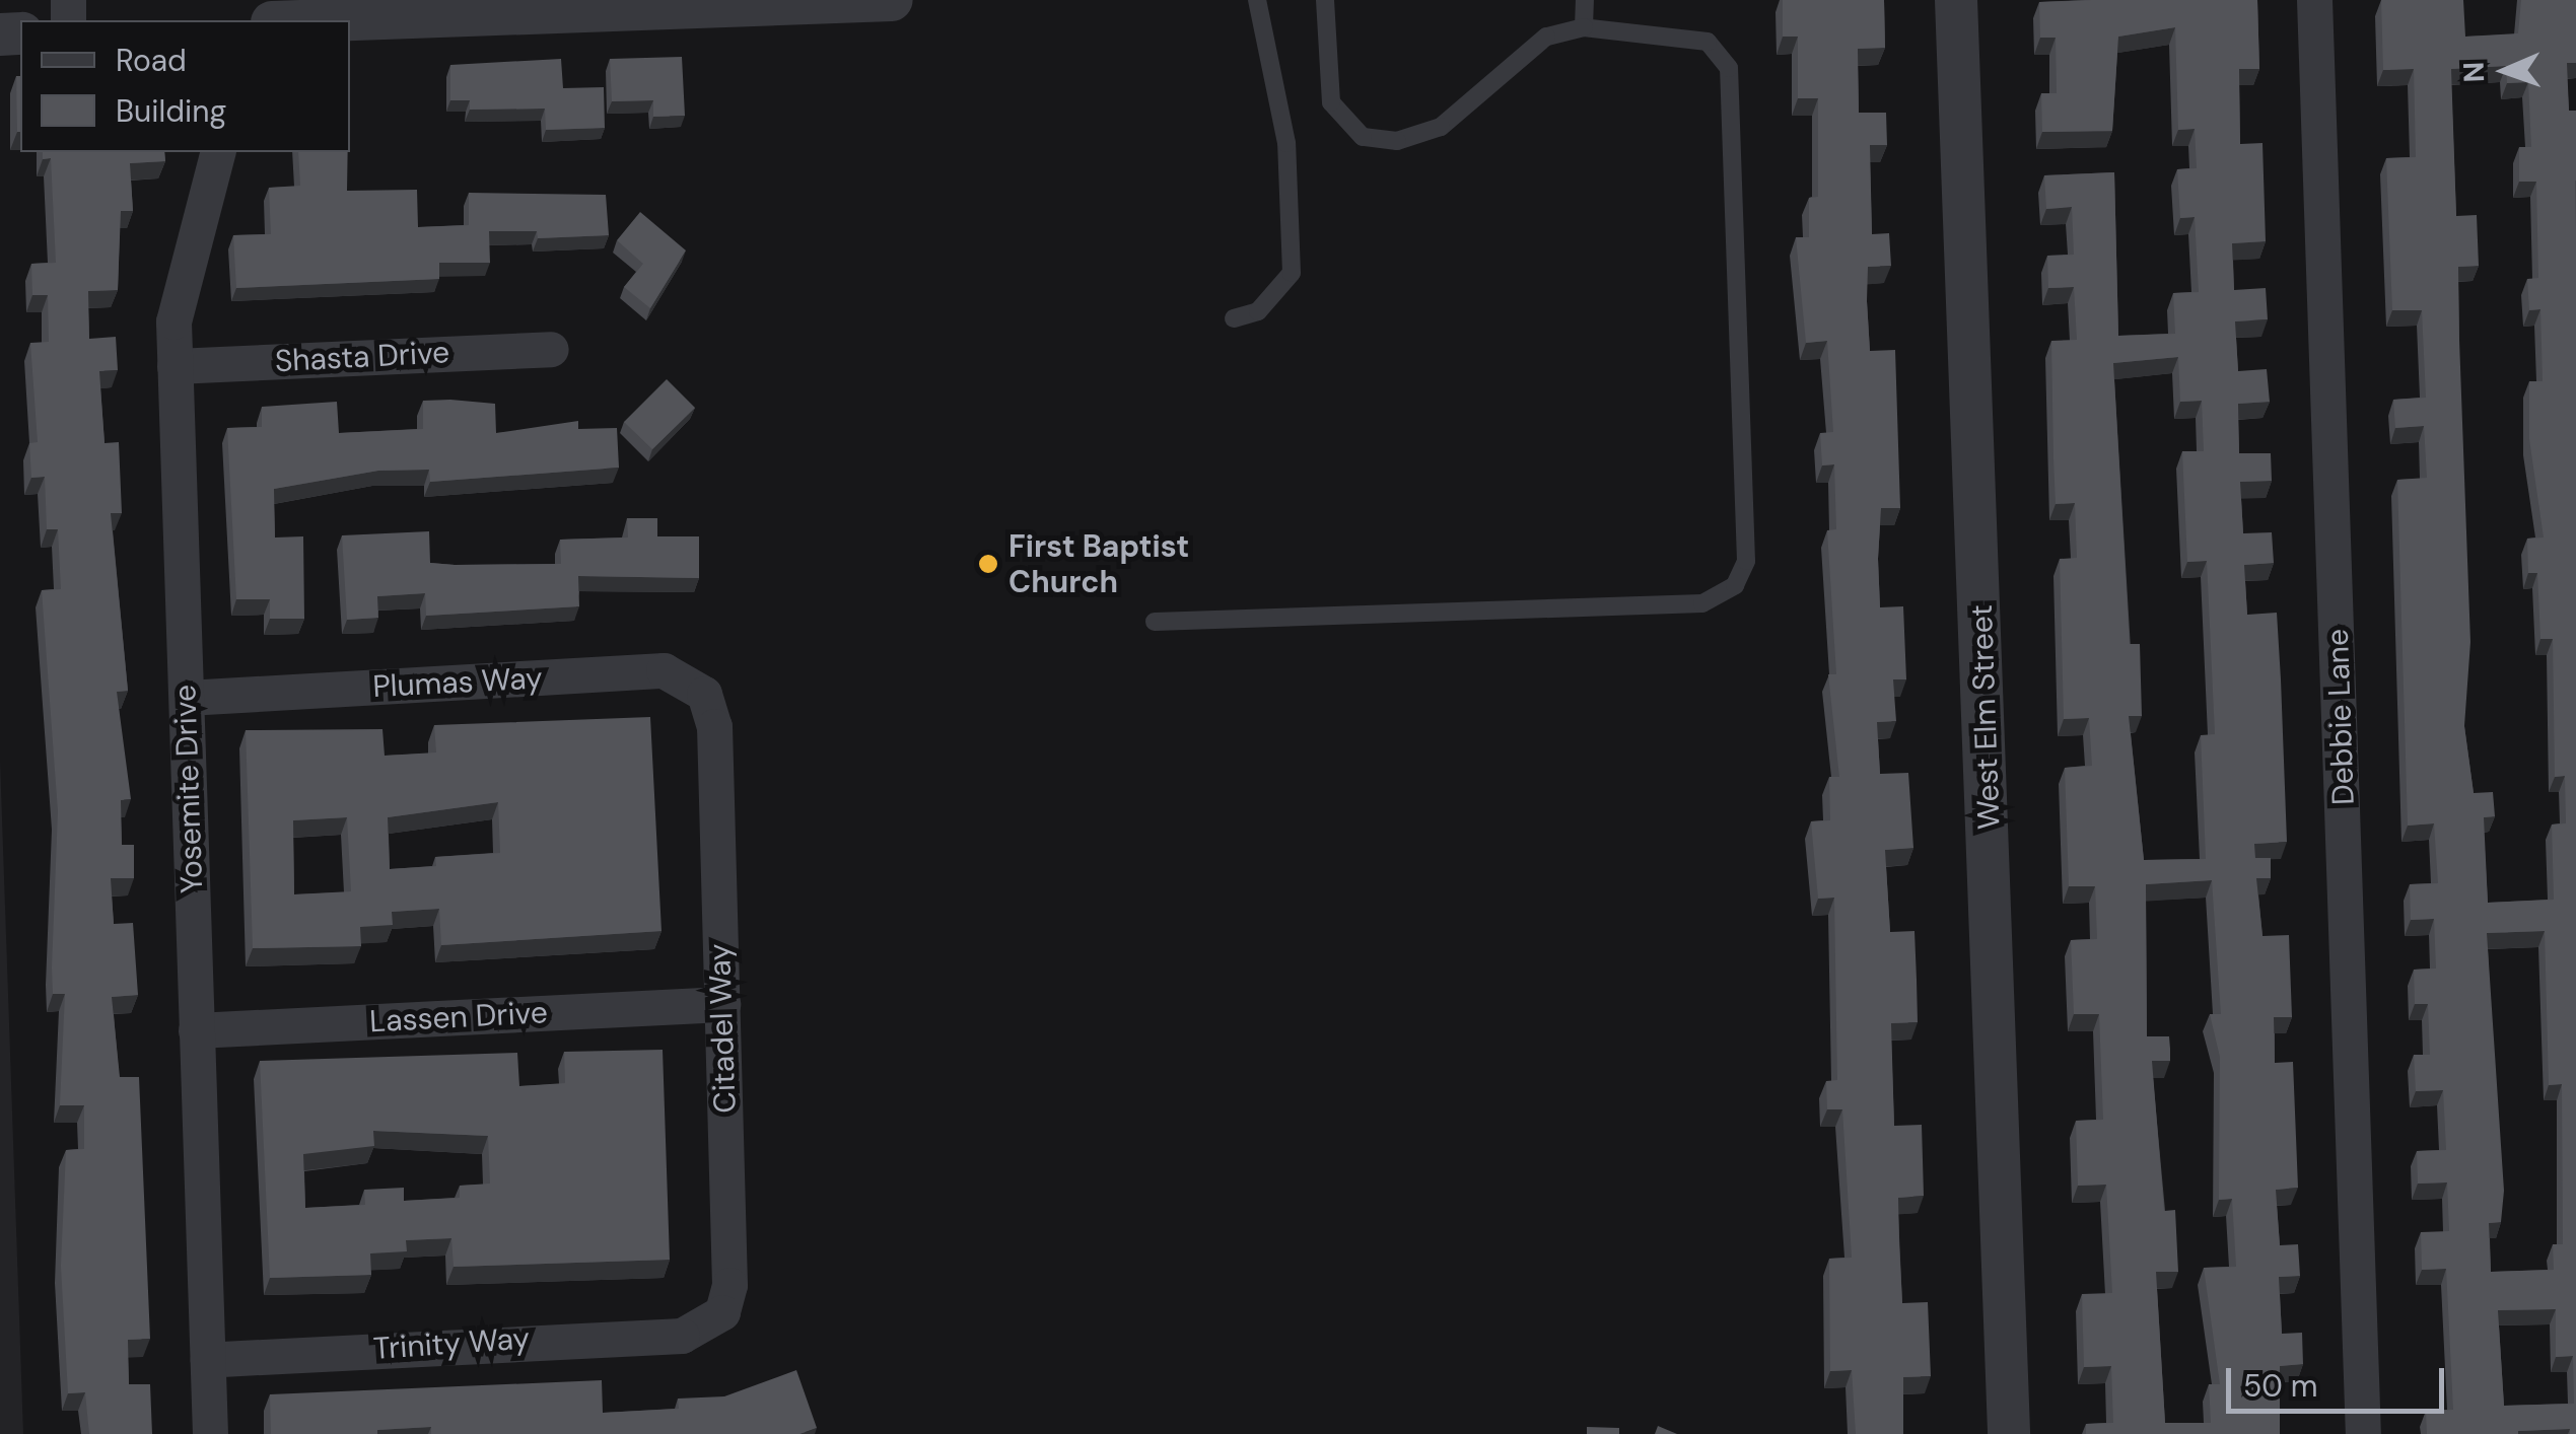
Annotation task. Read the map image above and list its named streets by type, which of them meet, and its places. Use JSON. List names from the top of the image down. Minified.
{"streets":{"street":["Shasta Drive","Plumas Way","West Elm Street","Debbie Lane","Yosemite Drive","Lassen Drive","Citadel Way","Trinity Way"]},"crossings":[["Shasta Drive","Yosemite Drive"],["Plumas Way","Yosemite Drive"],["Plumas Way","Citadel Way"],["Yosemite Drive","Lassen Drive"],["Yosemite Drive","Trinity Way"],["Lassen Drive","Citadel Way"],["Citadel Way","Trinity Way"]],"places":["First Baptist Church"],"legend":["Road","Building"],"scale_bar":"50 m","north":"left"}
